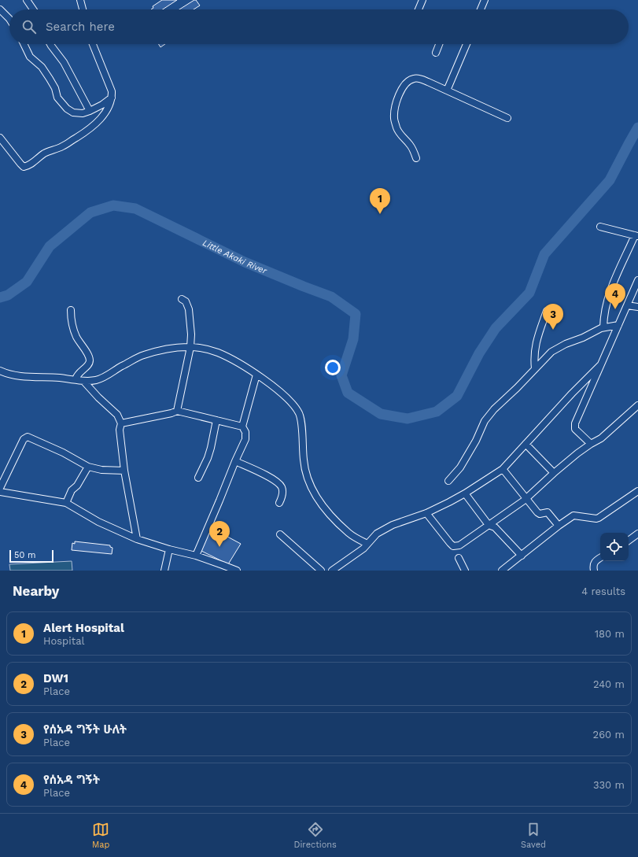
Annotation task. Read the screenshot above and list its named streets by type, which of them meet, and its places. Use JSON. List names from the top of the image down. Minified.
{"water":["Little Akaki River"],"scale_bar":"50 m","page":{"search":"Search here","pins":["1","4","3","2"],"scale":"50 m","heading":["Nearby","4 results"],"list":[{"mark":"1","name":"Alert Hospital","note":"Hospital","value":"180 m"},{"mark":"2","name":"DW1","note":"Place","value":"240 m"},{"mark":"3","name":"የሰአዳ ግኝት ሁለት","note":"Place","value":"260 m"},{"mark":"4","name":"የሰአዳ ግኝት","note":"Place","value":"330 m"}],"nav":["Map","Directions","Saved"]}}
